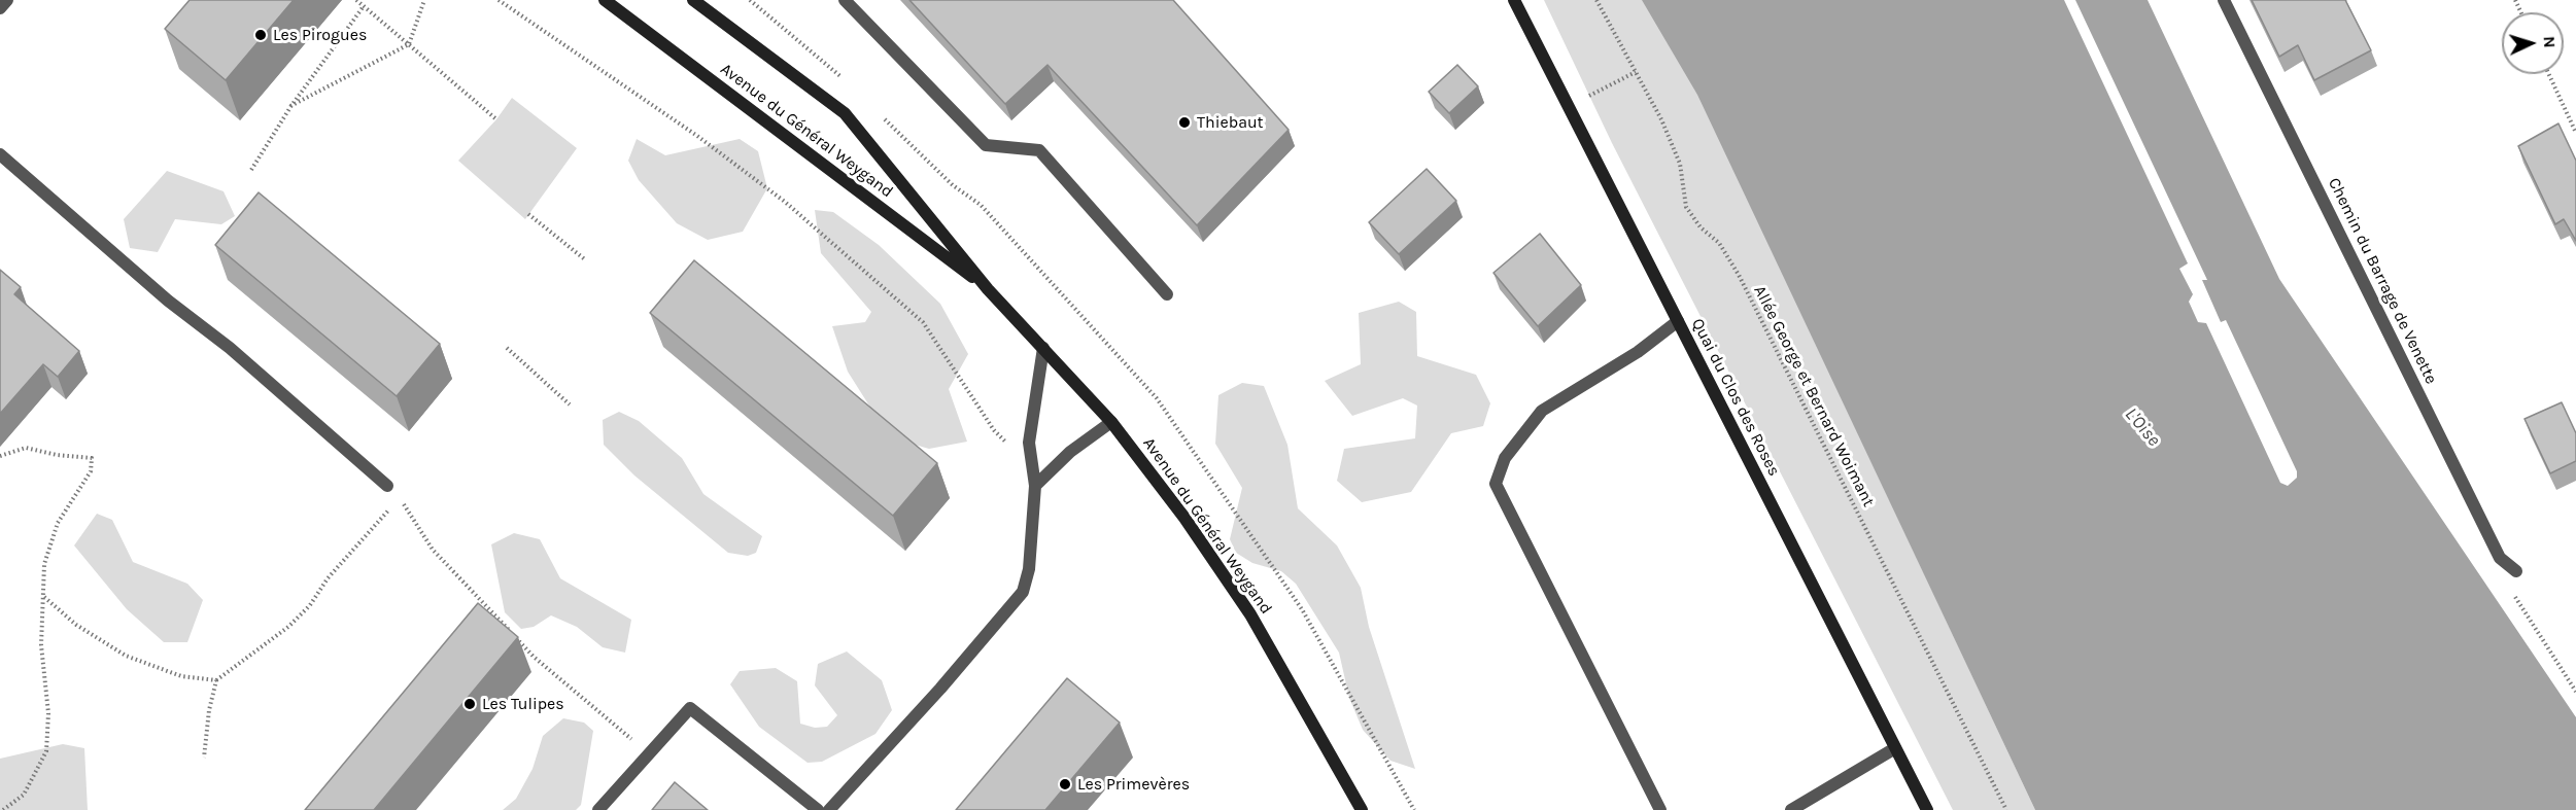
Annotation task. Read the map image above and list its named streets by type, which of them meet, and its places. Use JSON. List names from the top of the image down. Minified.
{"streets":{"main road":["Avenue du Général Weygand","Quai du Clos des Roses"],"street":["Chemin du Barrage de Venette"],"path":["Allée George et Bernard Woimant"]},"water":["L'Oise"],"places":["Les Pirogues","Thiebaut","Les Tulipes","Les Primevères"],"north":"right"}
